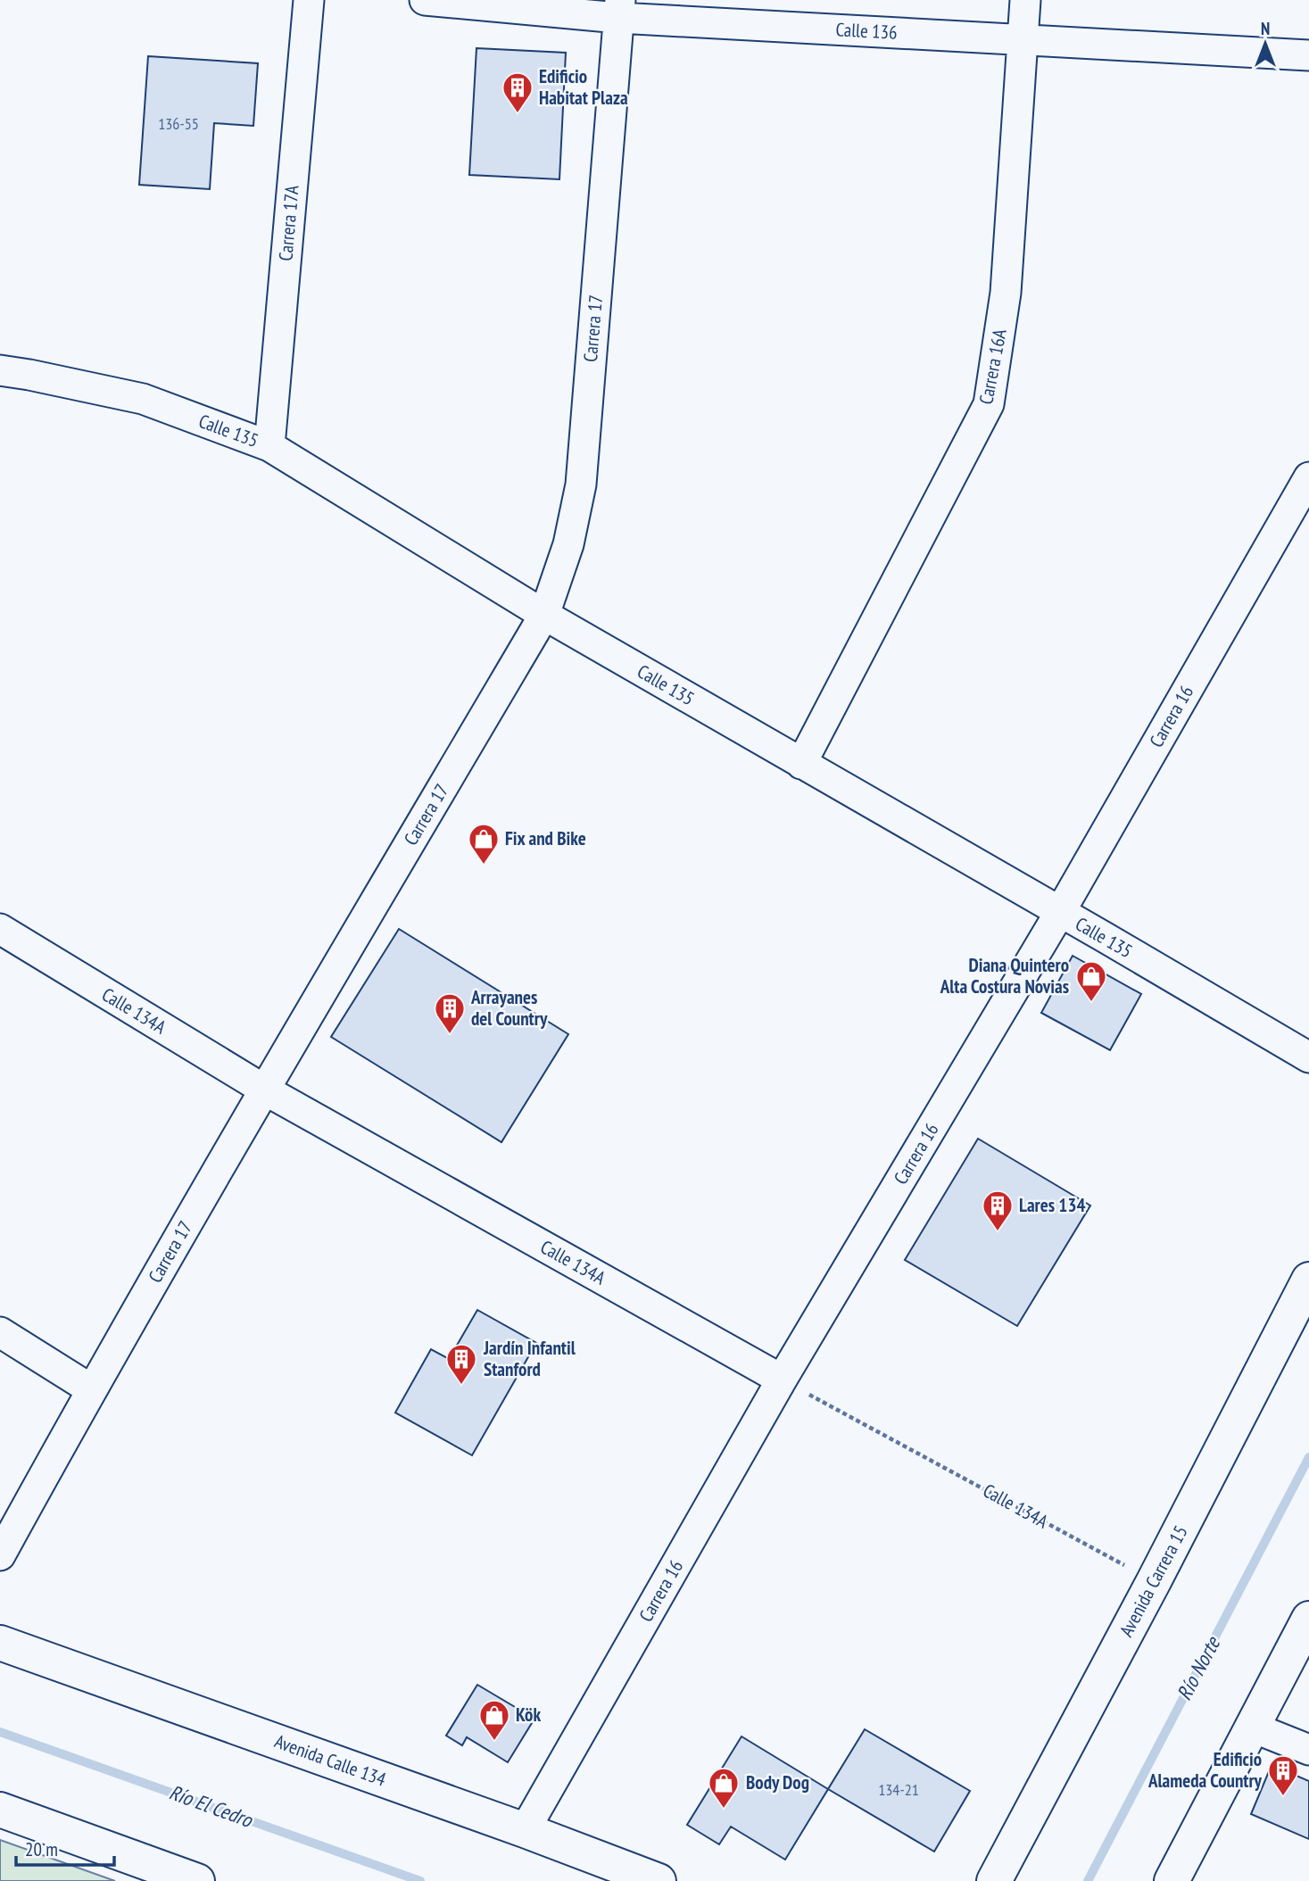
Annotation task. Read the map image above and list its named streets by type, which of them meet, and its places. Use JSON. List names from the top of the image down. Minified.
{"streets":{"main road":["Avenida Carrera 15","Avenida Calle 134"],"street":["Calle 136","Carrera 17A","Carrera 17","Carrera 16A","Calle 135","Carrera 16","Calle 134A"]},"crossings":[["Calle 136","Carrera 17"],["Calle 136","Carrera 16A"],["Carrera 17A","Calle 135"],["Carrera 17","Calle 135"],["Carrera 17","Calle 134A"],["Carrera 16A","Calle 135"],["Calle 135","Carrera 16"],["Carrera 16","Calle 134A"],["Carrera 16","Avenida Calle 134"],["Calle 134A","Avenida Carrera 15"]],"water":["Río Norte","Río El Cedro"],"places":{"building":["Edificio Habitat Plaza","Arrayanes del Country","Lares 134","Jardín Infantil Stanford","Edificio Alameda Country"],"shop":["Fix and Bike","Diana Quintero Alta Costura Novias","Kök","Body Dog"]},"house_numbers":["136-55","134-21"],"scale_bar":"20 m","north":"top"}
